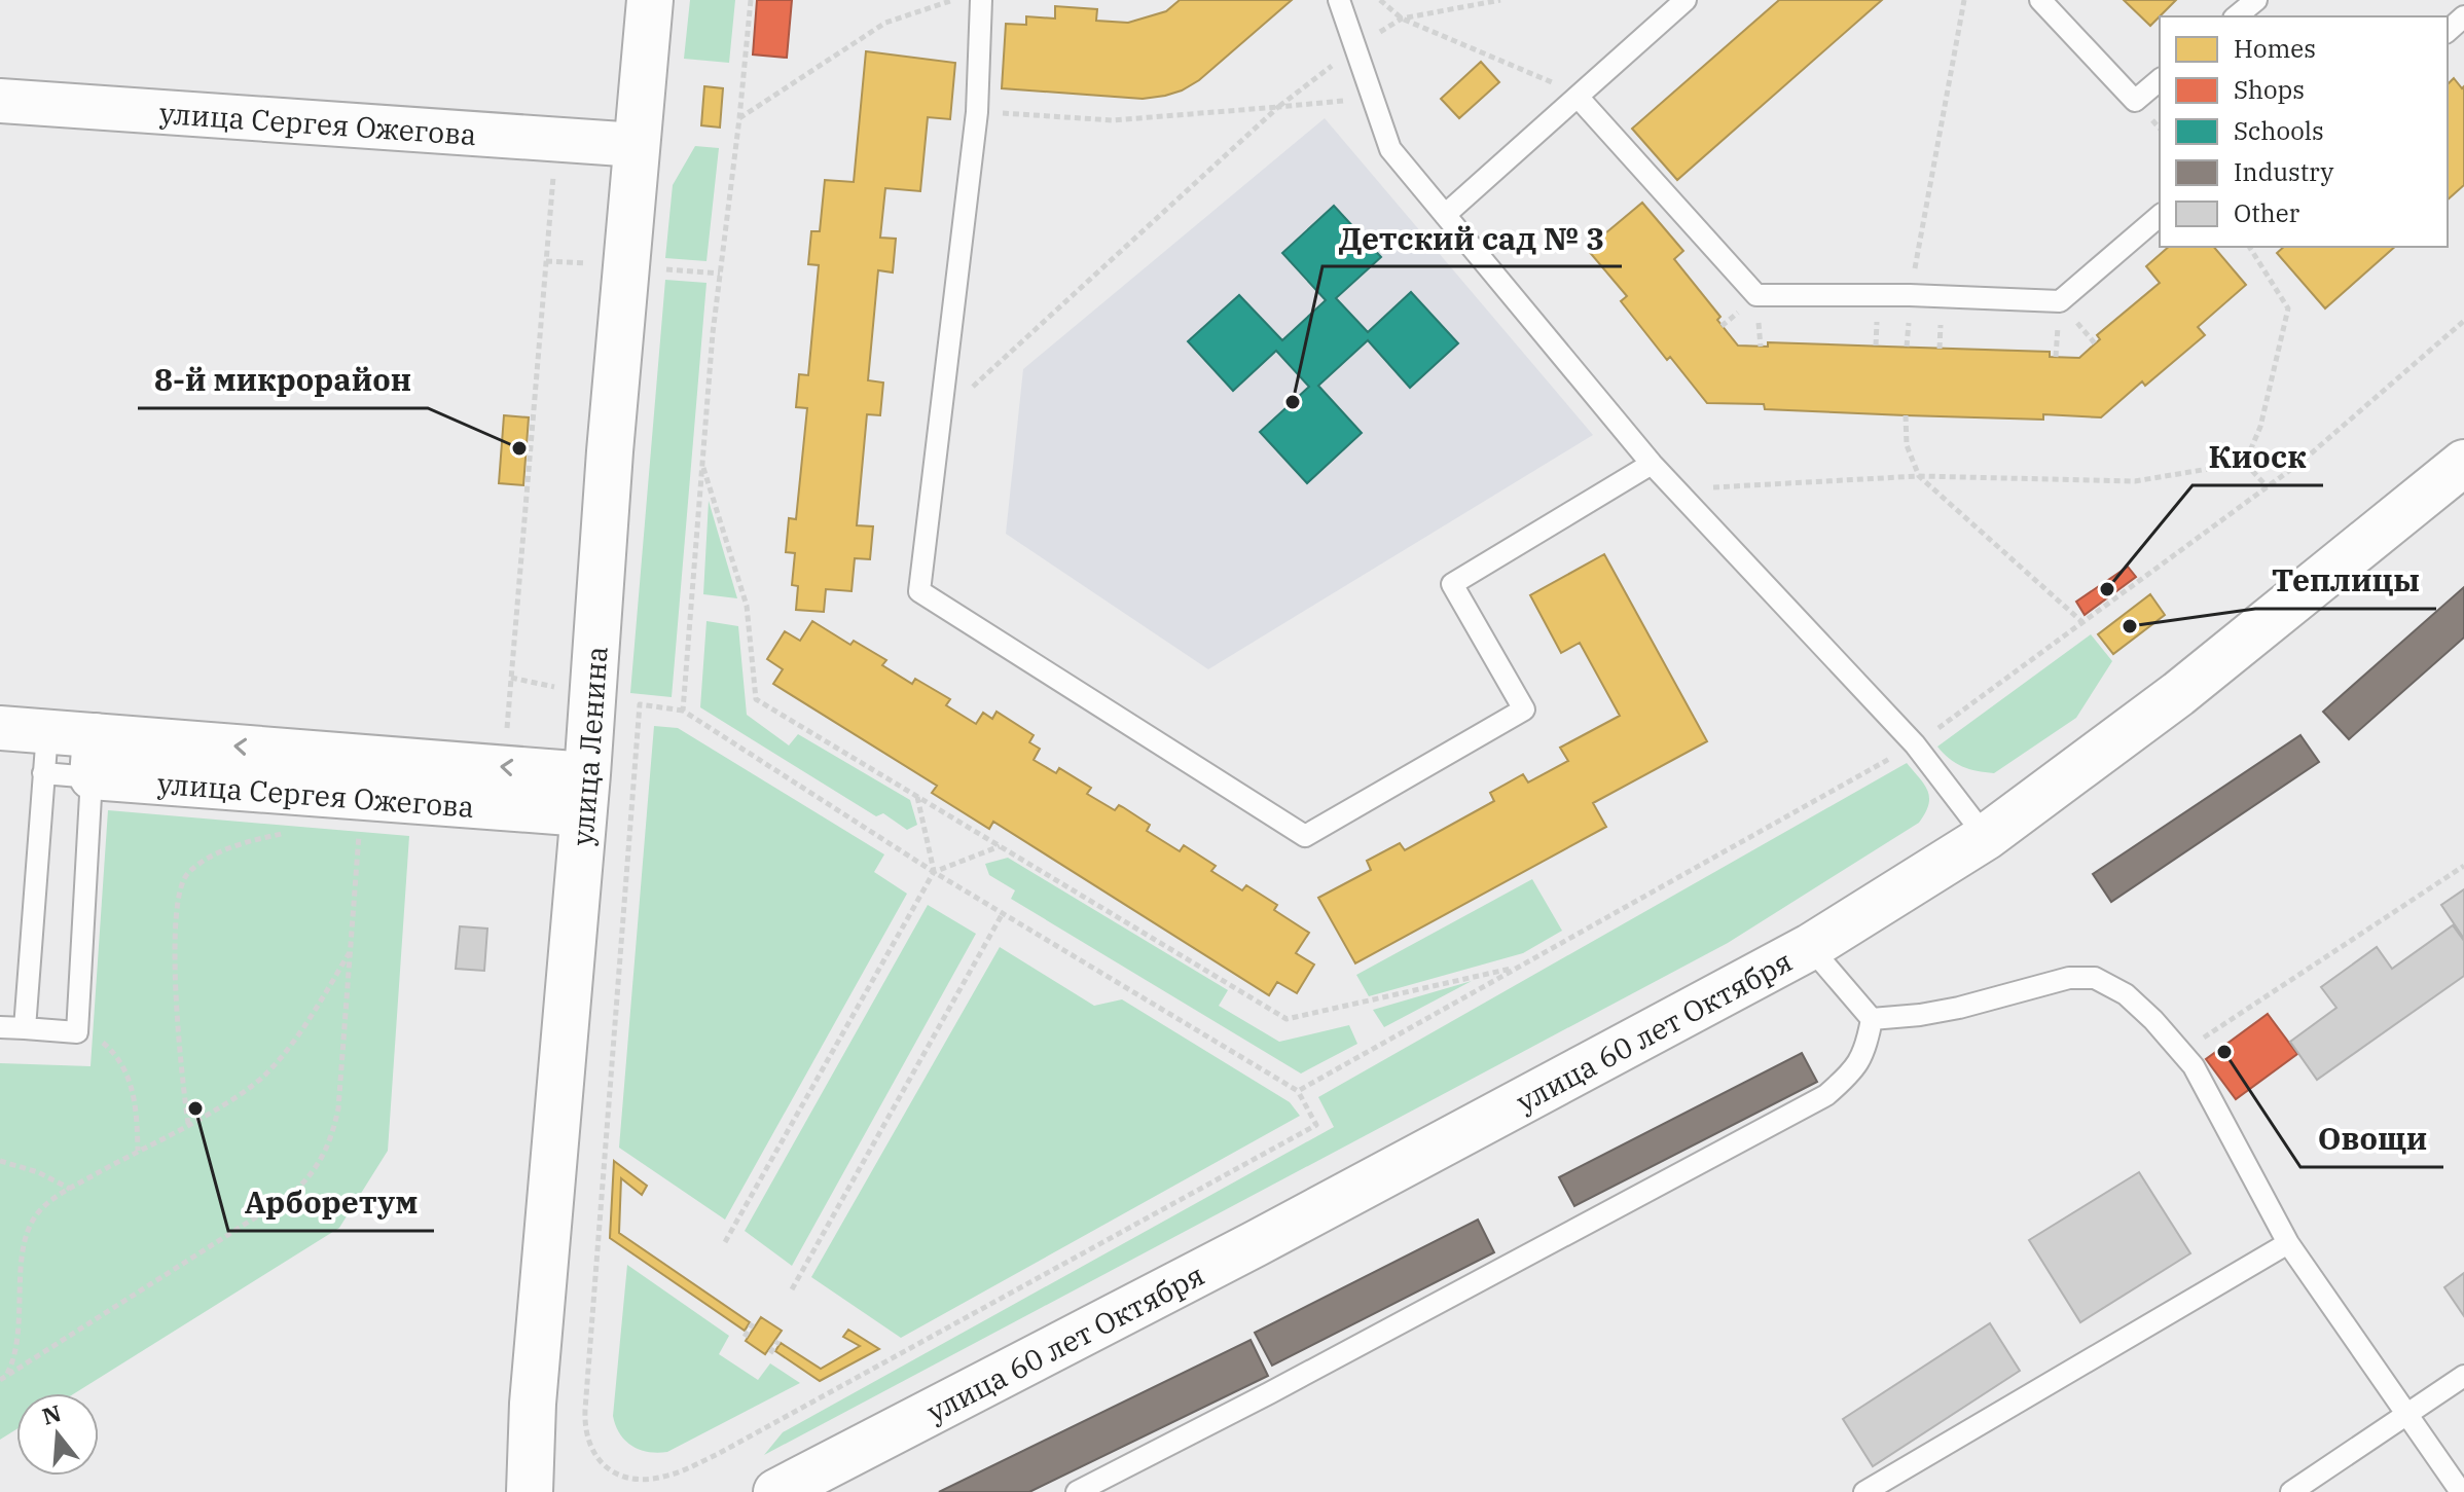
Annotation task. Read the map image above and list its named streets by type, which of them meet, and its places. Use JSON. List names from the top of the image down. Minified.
{"streets":{"main road":["улица Ленина","улица 60 лет Октября"],"street":["улица Сергея Ожегова"]},"crossings":[["улица Сергея Ожегова","улица Ленина"]],"places":["Детский сад № 3","8-й микрорайон","Киоск","Теплицы","Овощи","Арборетум"],"legend":["Homes","Shops","Schools","Industry","Other"],"north":"top"}
